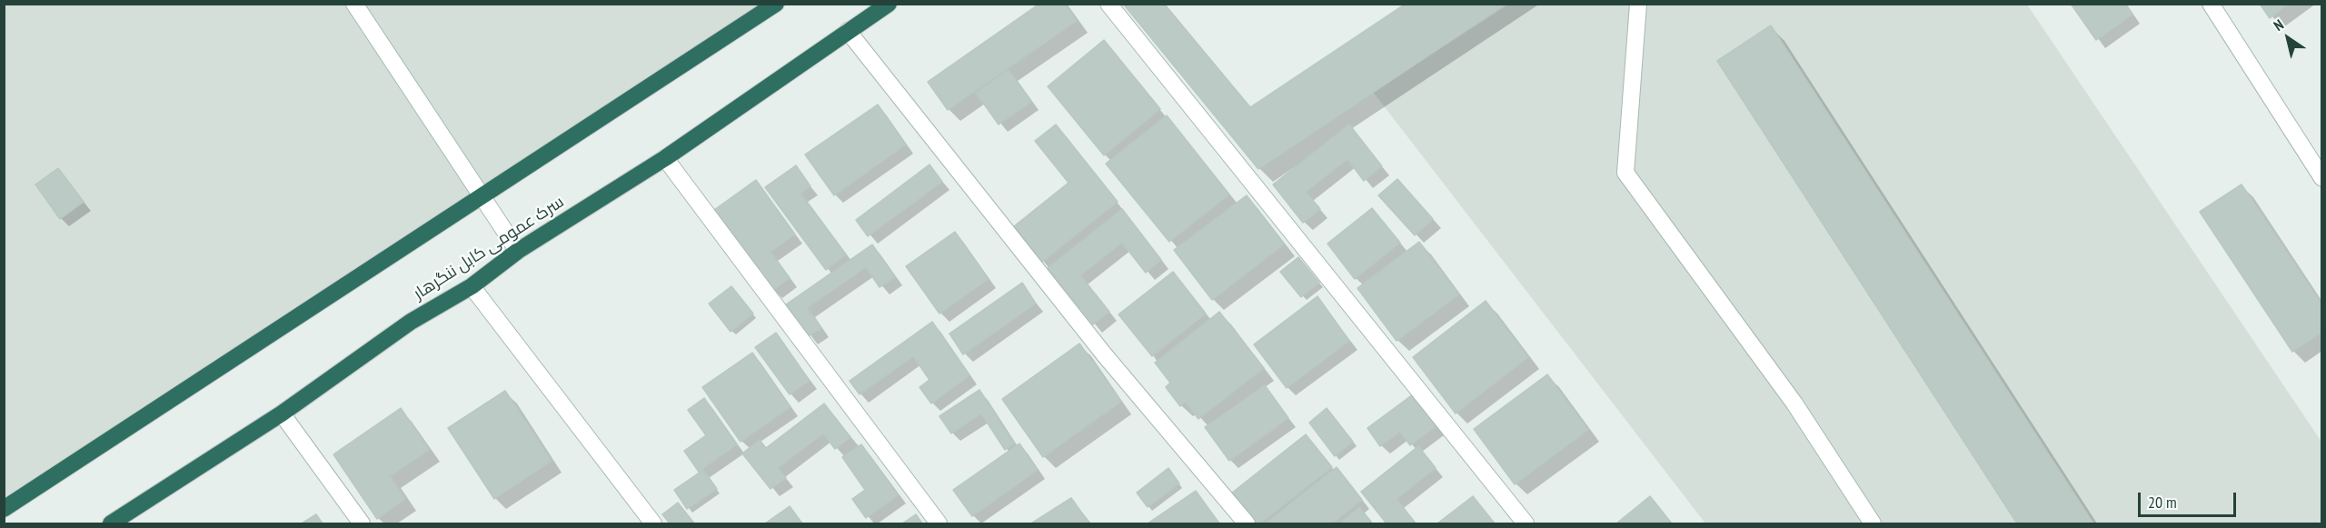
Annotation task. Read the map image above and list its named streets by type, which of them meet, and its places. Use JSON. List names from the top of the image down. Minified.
{"streets":{"highway":["سرک عمومی کابل ننگرهار"]},"scale_bar":"20 m","north":"top left"}
